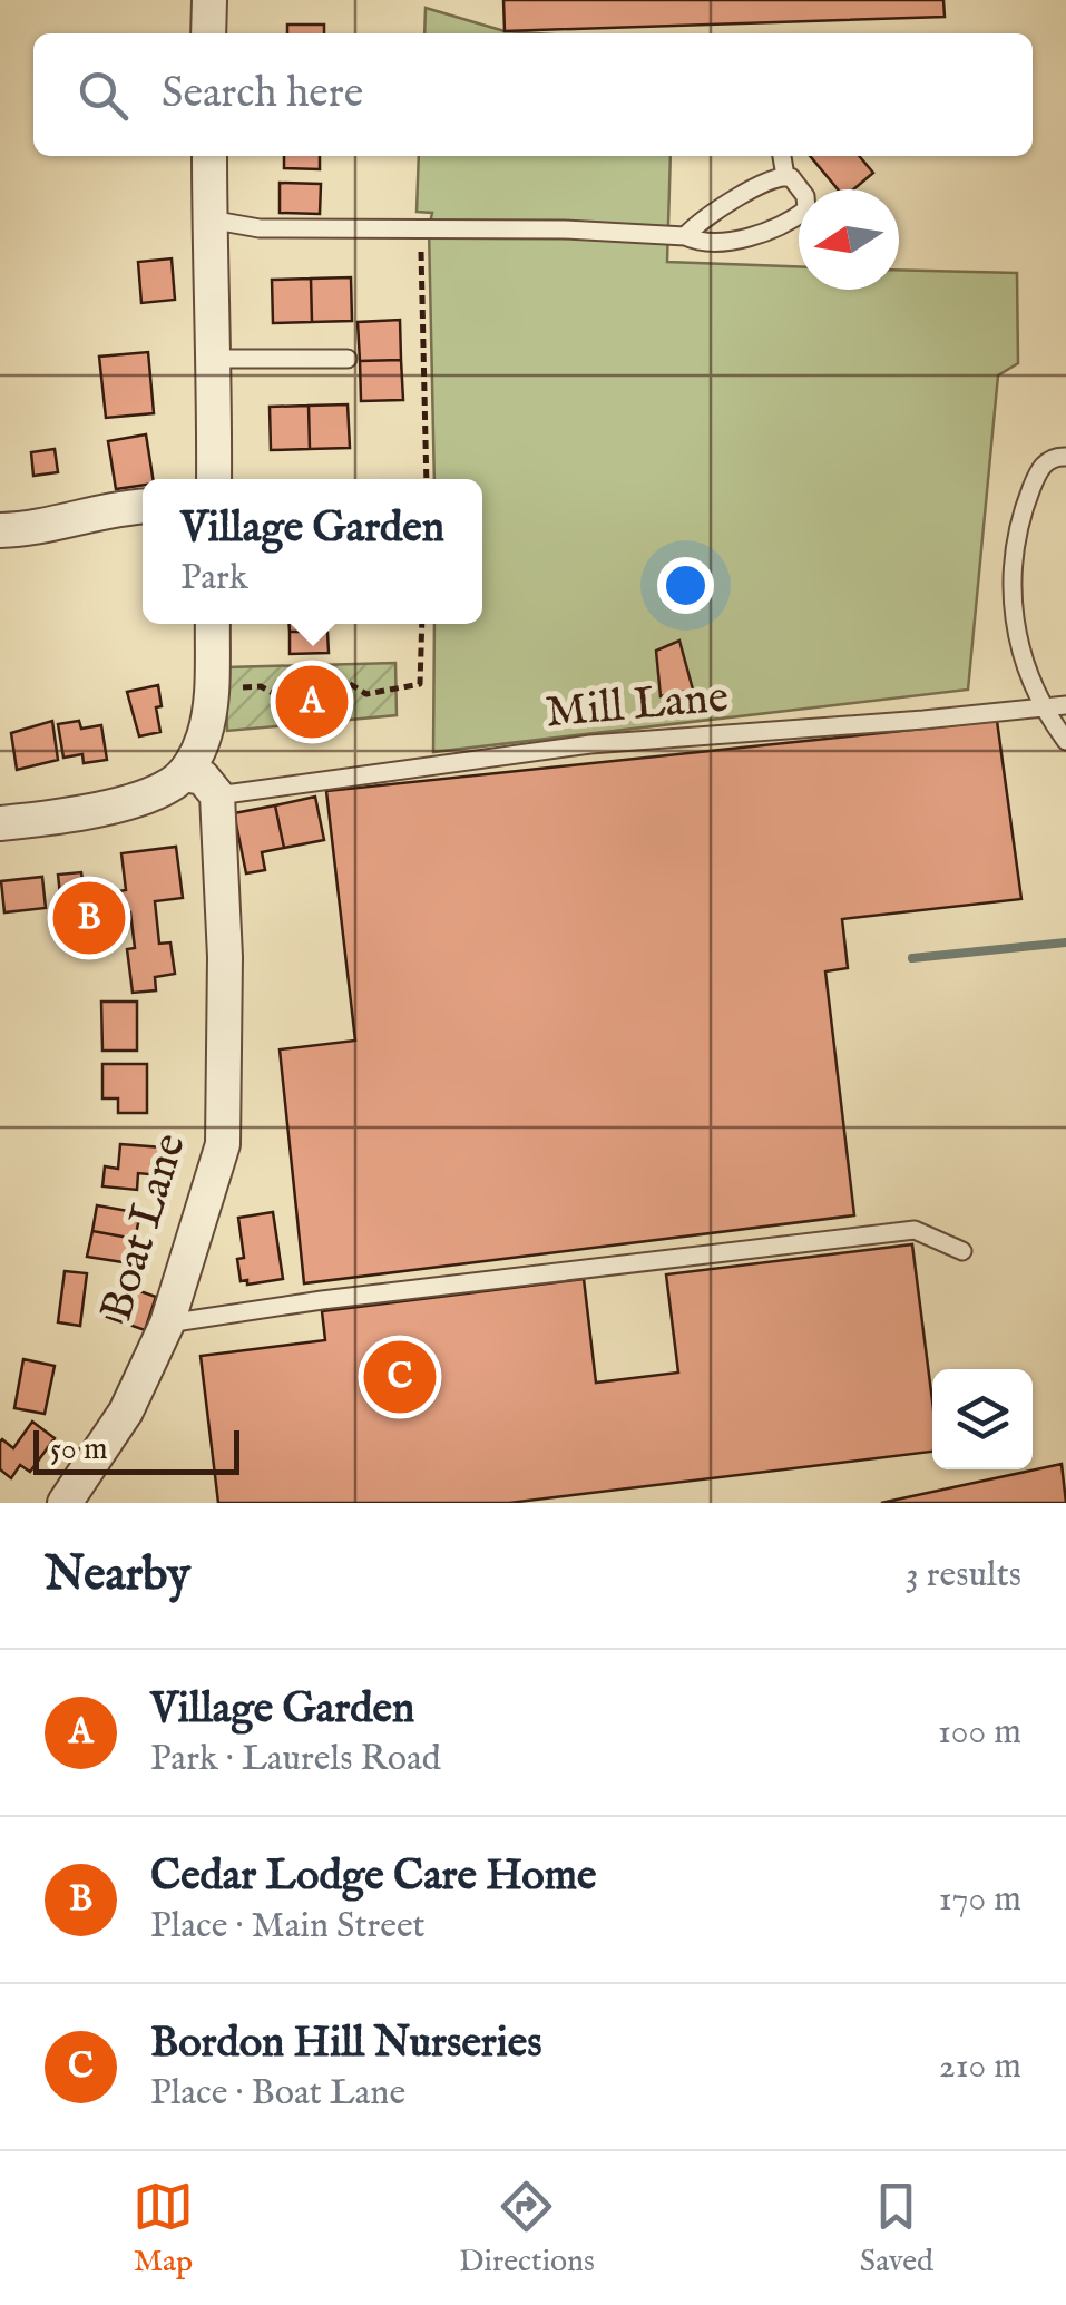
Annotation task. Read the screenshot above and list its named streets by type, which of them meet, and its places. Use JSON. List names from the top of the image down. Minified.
{"streets":{"street":["Boat Lane"],"lane":["Mill Lane"]},"crossings":[["Mill Lane","Boat Lane"]],"scale_bar":"50 m","north":"left","page":{"search":"Search here","popup":["Village Garden","Park"],"pins":["A","B","C"],"scale":"50 m","heading":["Nearby","3 results"],"list":[{"mark":"A","name":"Village Garden","note":"Park · Laurels Road","value":"100 m"},{"mark":"B","name":"Cedar Lodge Care Home","note":"Place · Main Street","value":"170 m"},{"mark":"C","name":"Bordon Hill Nurseries","note":"Place · Boat Lane","value":"210 m"}],"nav":["Map","Directions","Saved"]}}
